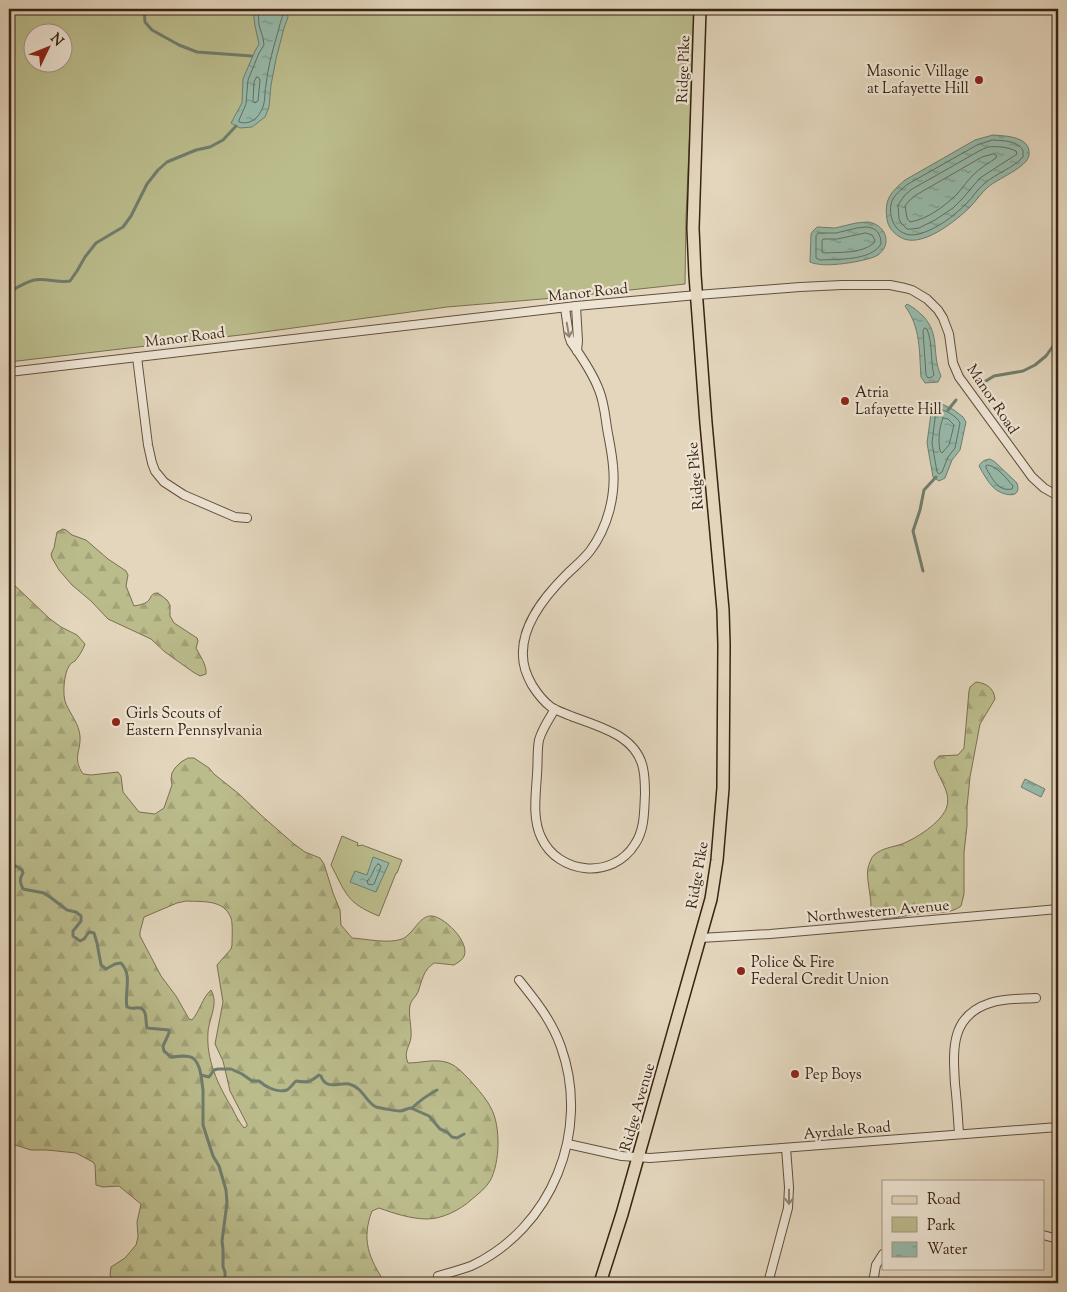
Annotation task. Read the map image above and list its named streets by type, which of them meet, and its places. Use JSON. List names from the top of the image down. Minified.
{"streets":{"main road":["Ridge Pike","Ridge Avenue"],"street":["Manor Road","Northwestern Avenue","Ayrdale Road"]},"crossings":[["Ridge Pike","Manor Road"],["Ridge Pike","Northwestern Avenue"],["Ridge Pike","Ridge Avenue"],["Northwestern Avenue","Ridge Avenue"],["Ridge Avenue","Ayrdale Road"]],"places":["Masonic Village at Lafayette Hill","Atria Lafayette Hill","Girls Scouts of Eastern Pennsylvania","Police & Fire Federal Credit Union","Pep Boys"],"legend":["Road","Park","Water"],"north":"top right"}
